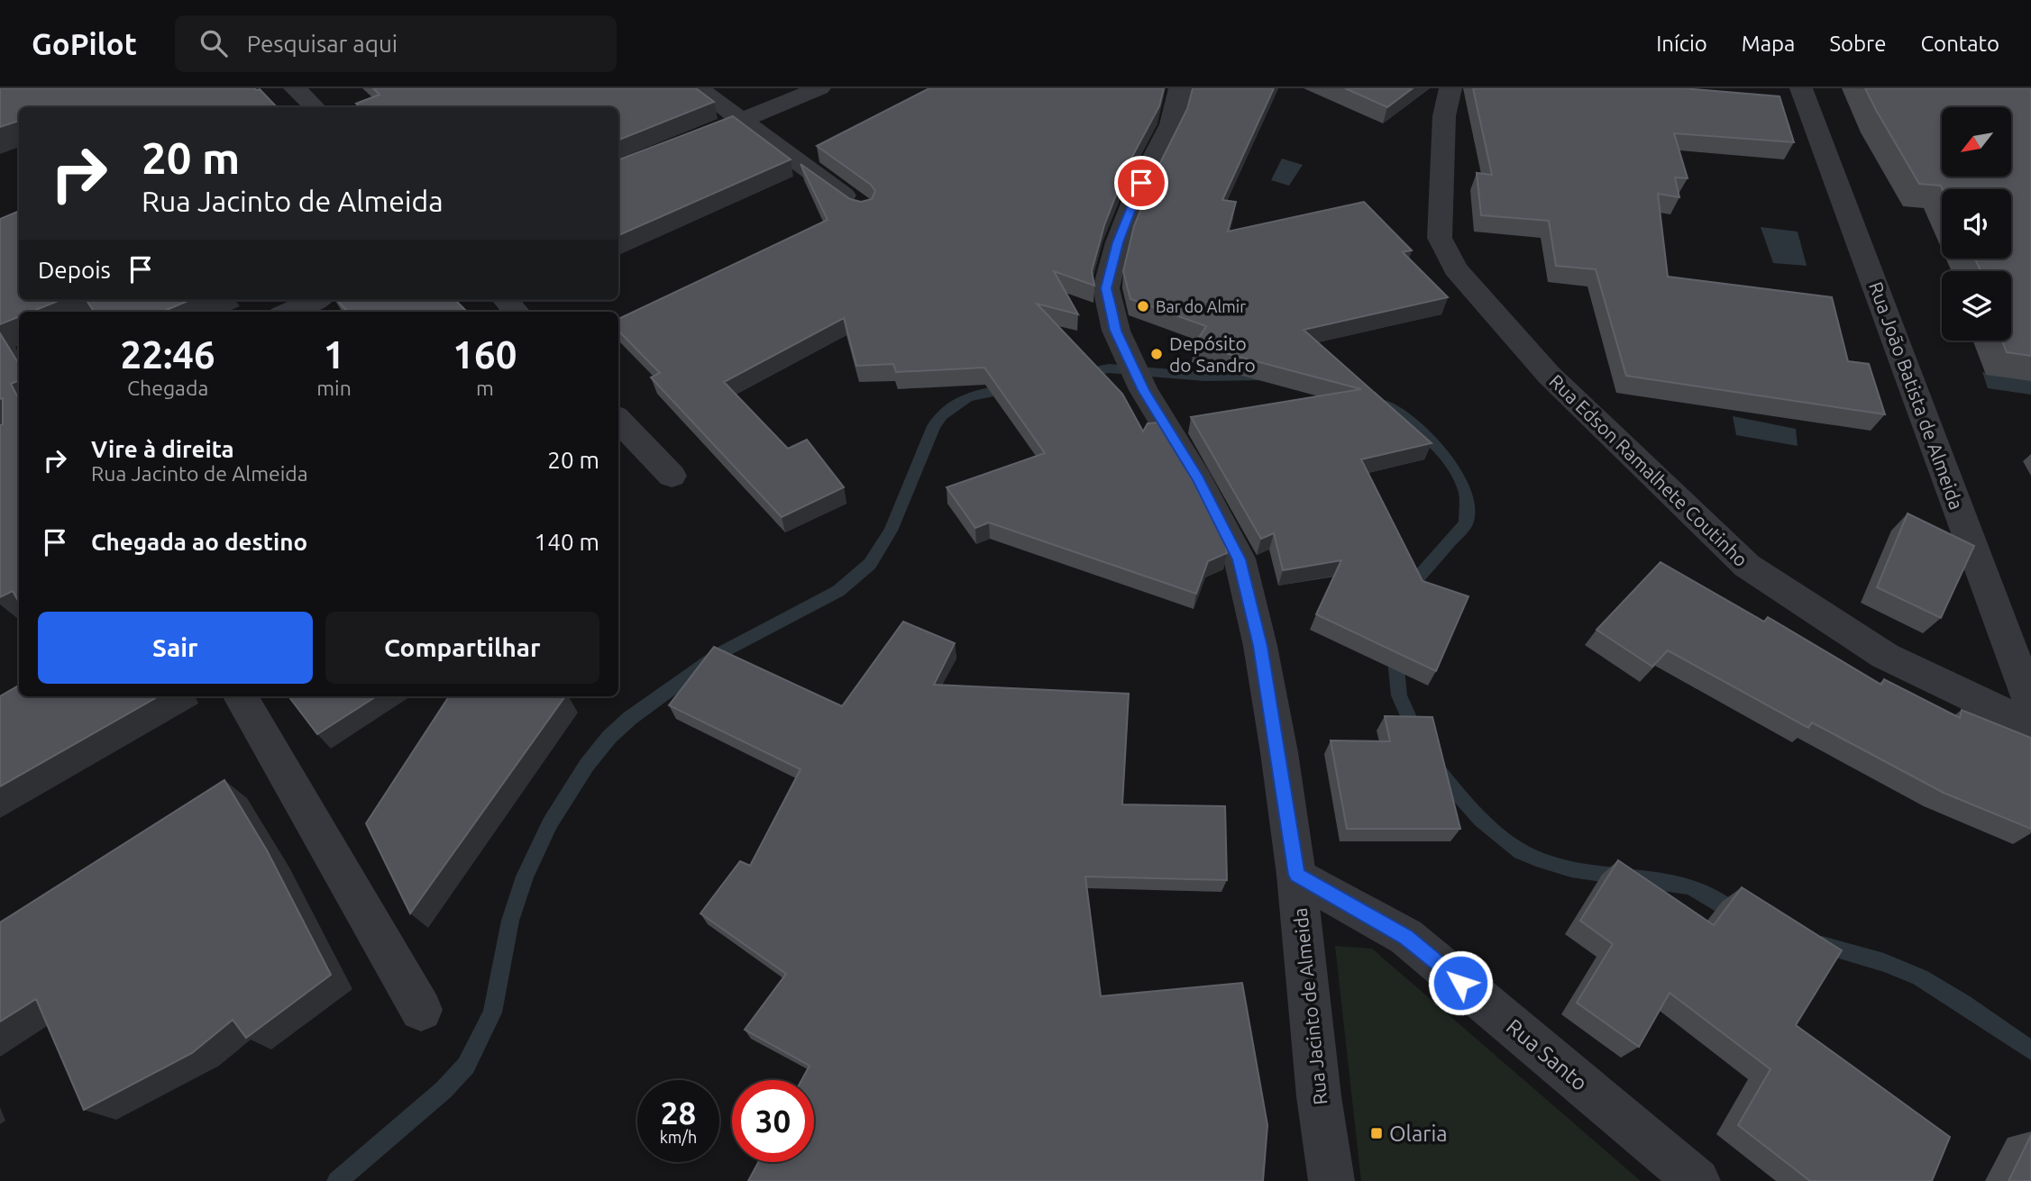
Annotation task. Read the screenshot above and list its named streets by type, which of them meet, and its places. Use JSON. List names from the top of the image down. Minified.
{"streets":{"street":["Rua João Batista de Almeida","Rua Edson Ramalhete Coutinho","Rua Jacinto de Almeida","Rua Santo"]},"crossings":[["Rua Jacinto de Almeida","Rua Santo"]],"places":{"other":["Bar do Almir","Depósito do Sandro"],"transit":["Olaria"]},"north":"bottom left","page":{"header":"GoPilot","search":"Pesquisar aqui","nav":["Início","Mapa","Sobre","Contato"],"turn":["20 m","Rua Jacinto de Almeida"],"then":"Depois","eta":["22:46","Chegada","1","min","160","m"],"list":[{"name":"Vire à direita","note":"Rua Jacinto de Almeida","value":"20 m"},{"name":"Chegada ao destino","value":"140 m"}],"buttons":["Sair","Compartilhar"],"speed":"28 km/h","limit":"30"}}
